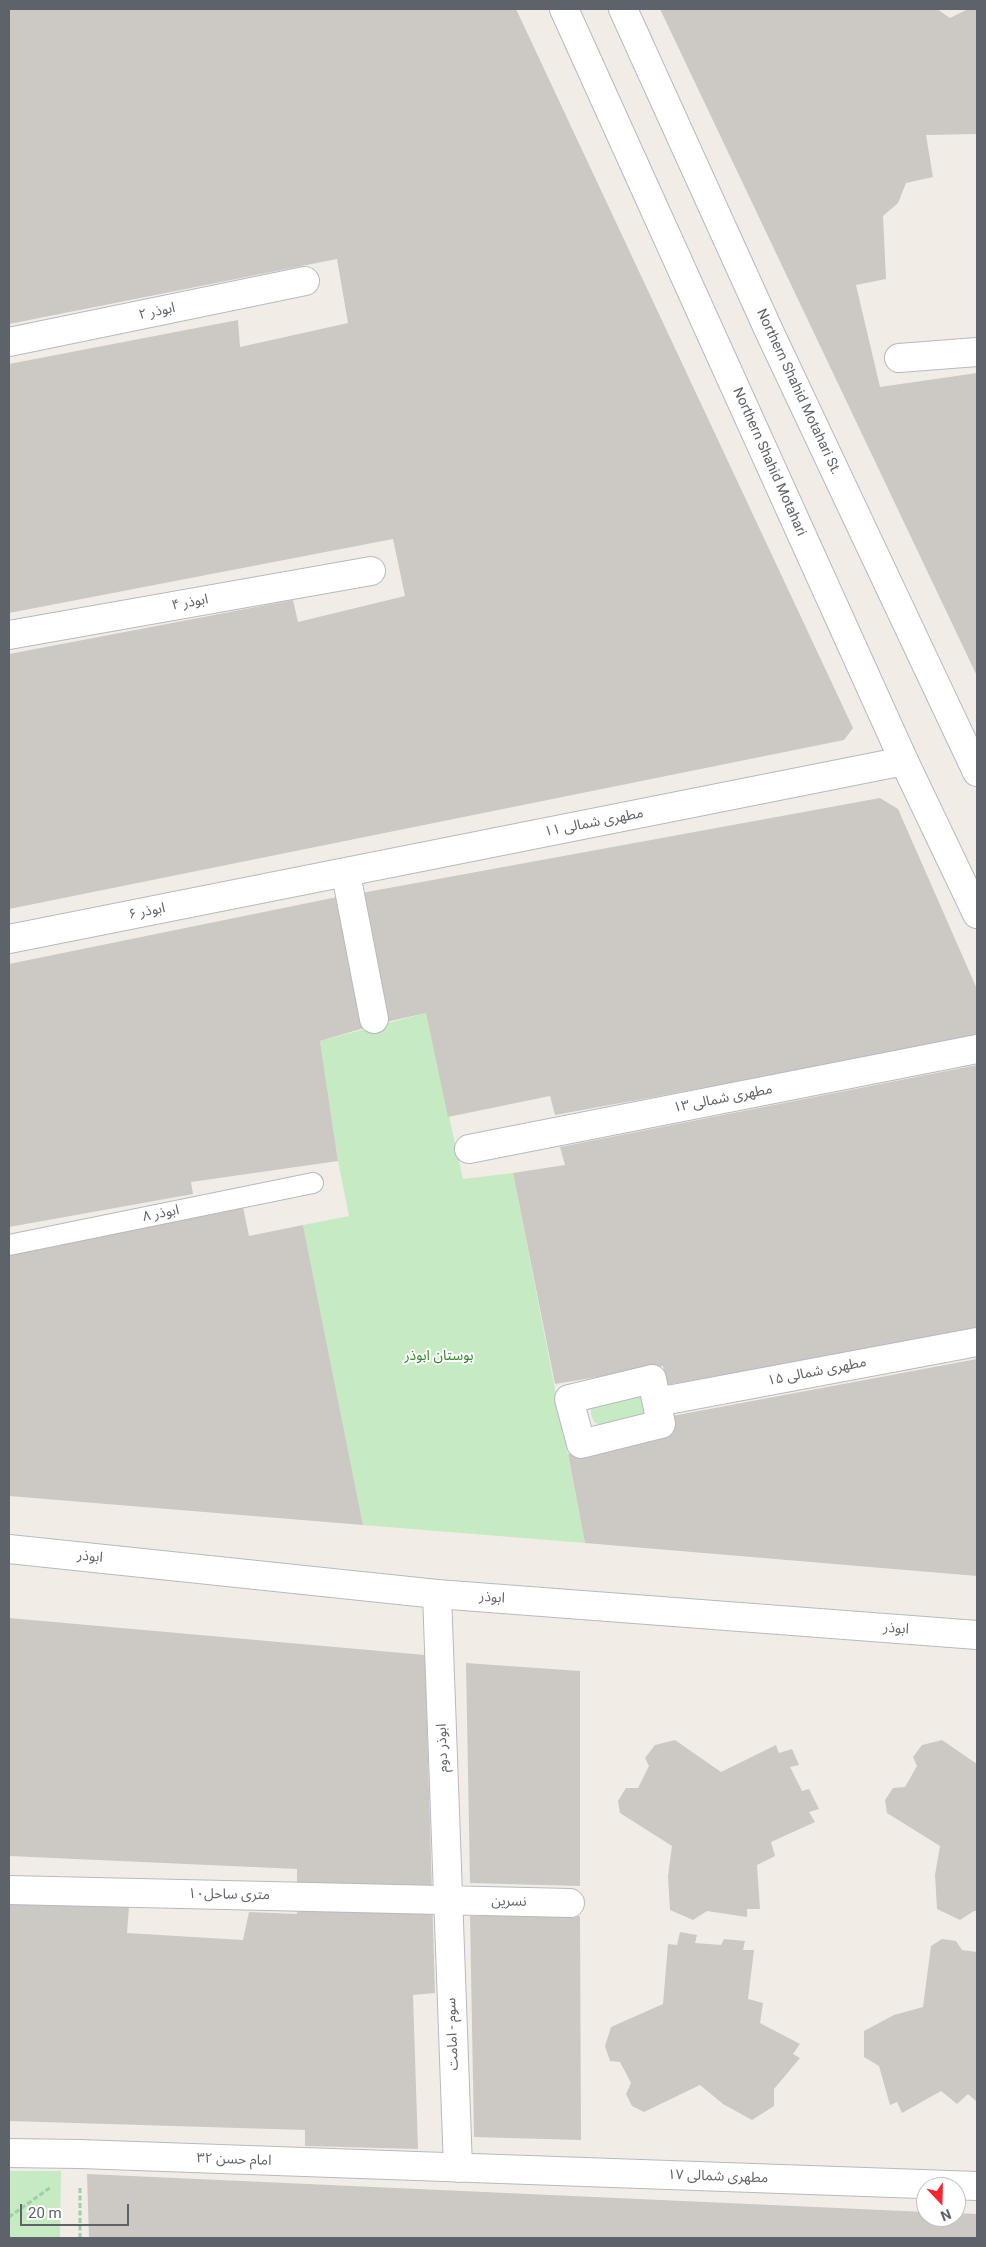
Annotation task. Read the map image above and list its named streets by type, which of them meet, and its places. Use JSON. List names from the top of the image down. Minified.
{"streets":{"street":["ابوذر ۲","Northern Shahid Motahari St.","Northern Shahid Motahari","ابوذر ۴","مطهری شمالی ۱۱","ابوذر ۶","مطهری شمالی ۱۳","مطهری شمالی ۱۵","ابوذر","ابوذر دوم","۱۰متری ساحل","نسرین","سوم - امامت","امام حسن ۳۲","مطهری شمالی ۱۷"],"lane":["ابوذر ۸"]},"crossings":[["Northern Shahid Motahari","مطهری شمالی ۱۱"],["مطهری شمالی ۱۱","ابوذر ۶"],["ابوذر","ابوذر دوم"],["ابوذر دوم","۱۰متری ساحل"],["ابوذر دوم","نسرین"],["ابوذر دوم","سوم - امامت"],["۱۰متری ساحل","نسرین"],["۱۰متری ساحل","سوم - امامت"],["نسرین","سوم - امامت"],["سوم - امامت","امام حسن ۳۲"],["سوم - امامت","مطهری شمالی ۱۷"],["امام حسن ۳۲","مطهری شمالی ۱۷"]],"parks":["بوستان ابوذر"],"scale_bar":"20 m","north":"bottom"}
